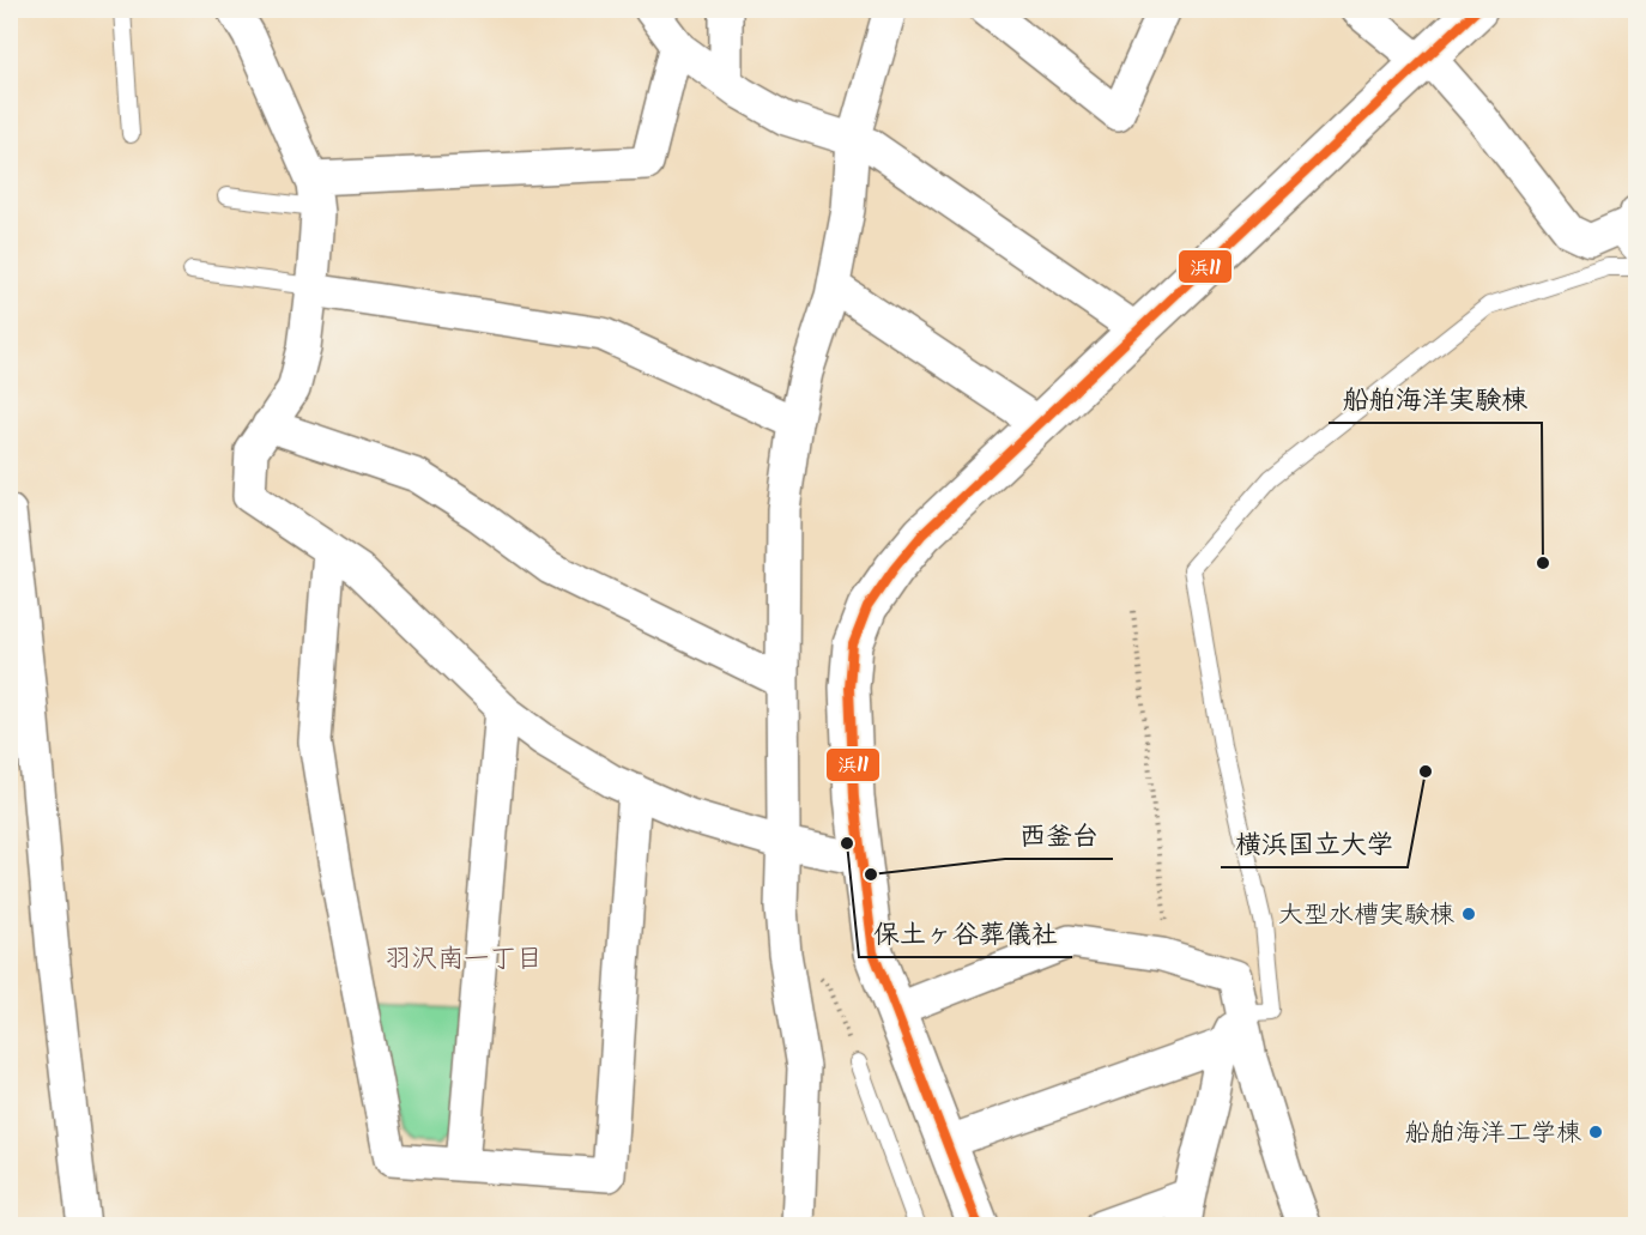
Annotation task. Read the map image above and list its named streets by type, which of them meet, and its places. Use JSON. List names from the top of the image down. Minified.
{"districts":["羽沢南一丁目"],"places":["船舶海洋実験棟","横浜国立大学","保土ヶ谷葬儀社","西釜台","大型水槽実験棟","船舶海洋工学棟"],"lines":["transit line 浜11"]}
